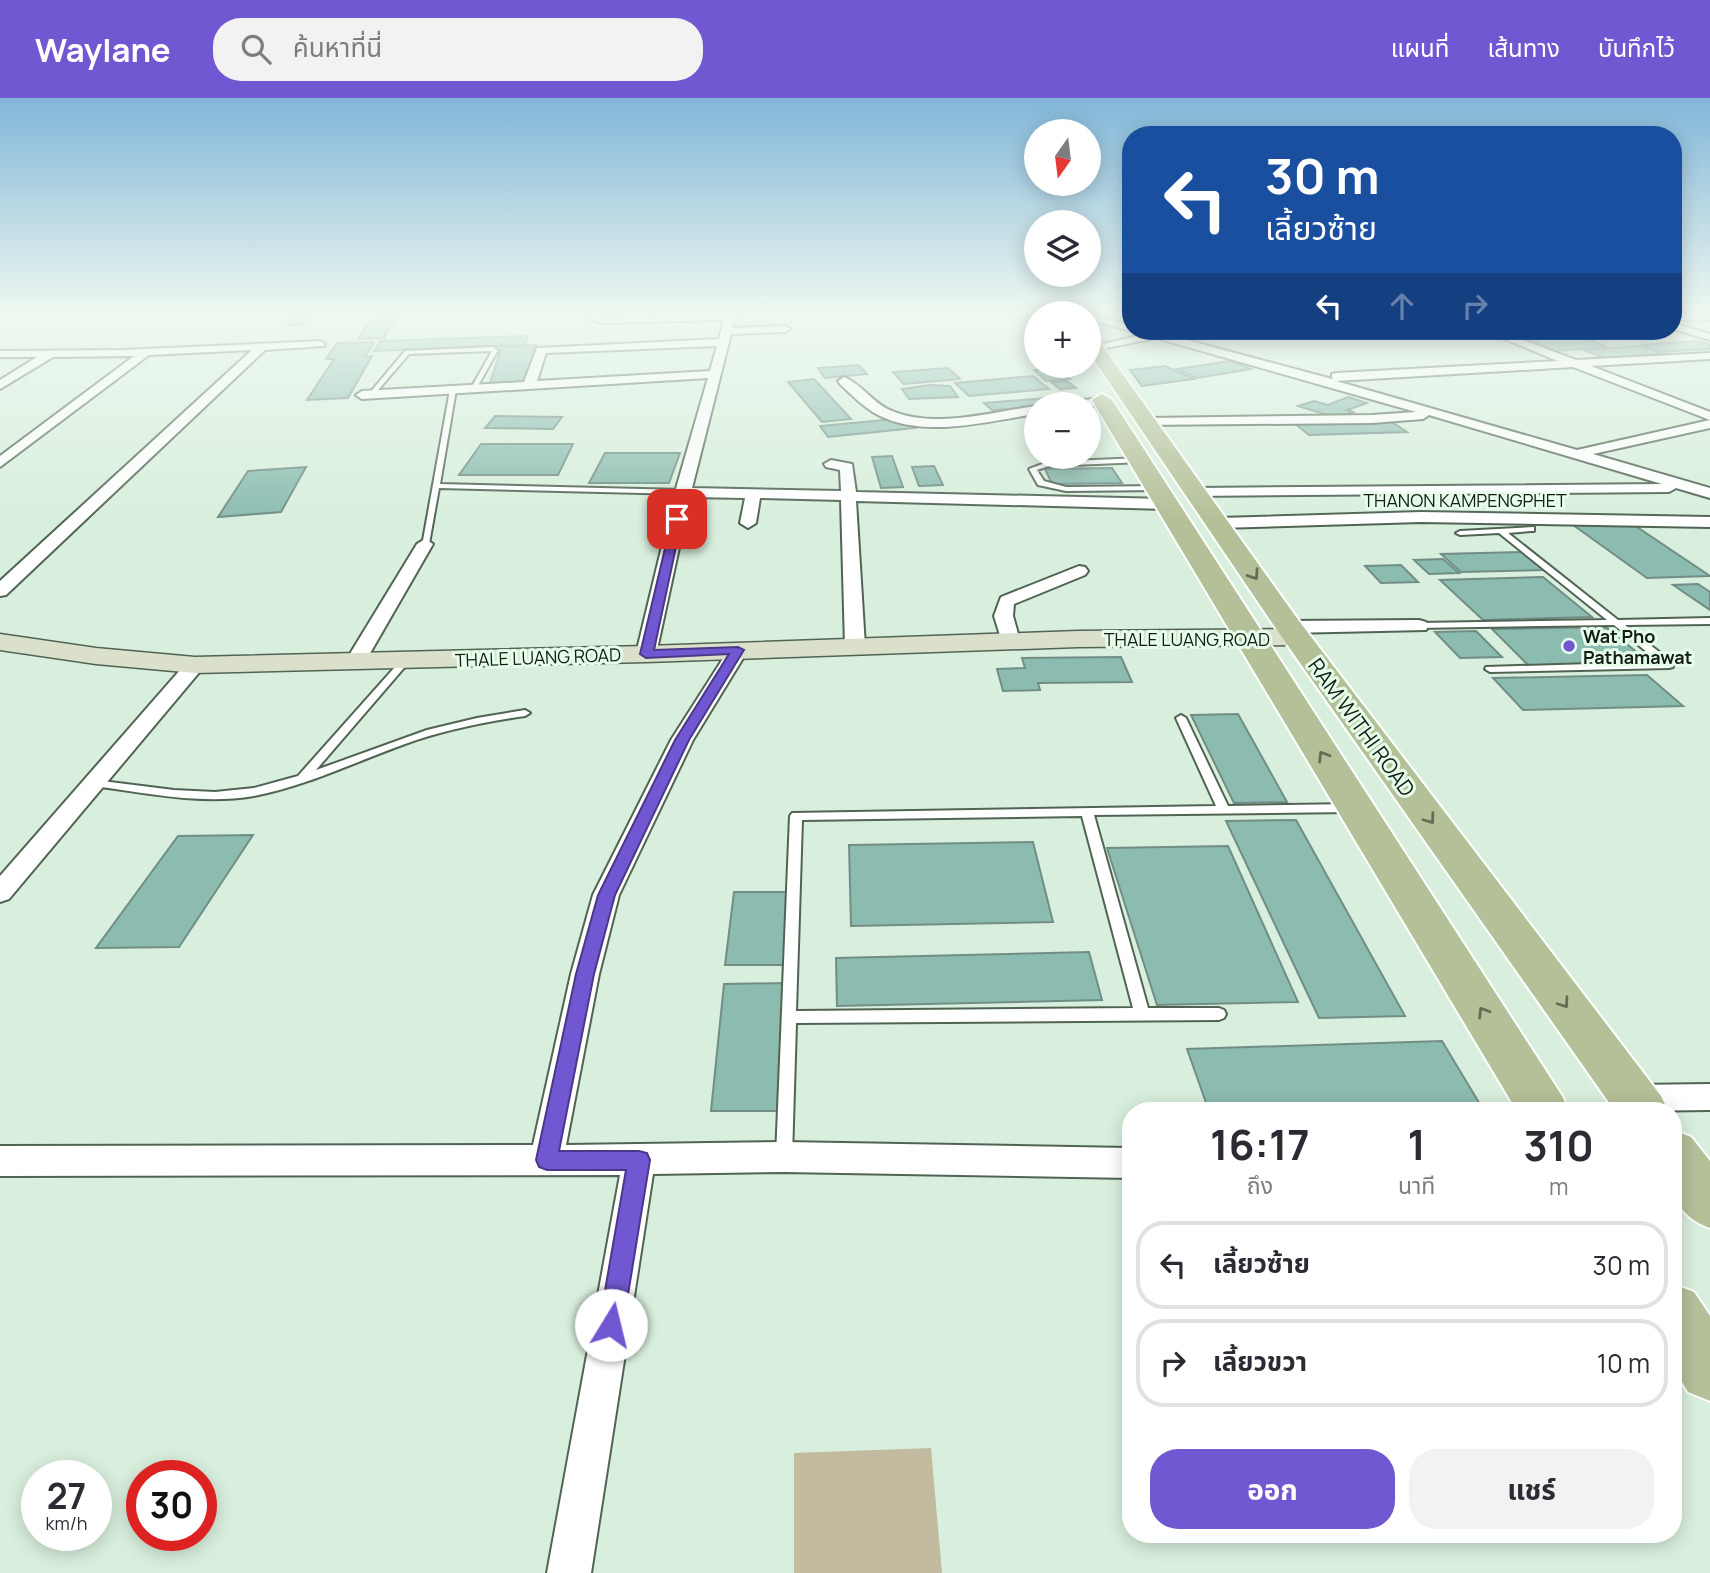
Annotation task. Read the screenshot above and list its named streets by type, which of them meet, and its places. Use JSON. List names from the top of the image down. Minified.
{"streets":{"main road":["THALE LUANG ROAD","RAM WITHI ROAD"],"street":["THANON KAMPENGPHET"]},"crossings":[["THANON KAMPENGPHET","RAM WITHI ROAD"],["THALE LUANG ROAD","RAM WITHI ROAD"]],"places":["Wat Pho Pathamawat"],"north":"bottom","page":{"header":"Waylane","search":"ค้นหาที่นี่","nav":["แผนที่","เส้นทาง","บันทึกไว้"],"map_buttons":["+","−"],"turn":["30 m","เลี้ยวซ้าย"],"eta":["16:17","ถึง","1","นาที","310","m"],"list":[{"name":"เลี้ยวซ้าย","value":"30 m"},{"name":"เลี้ยวขวา","value":"10 m"}],"buttons":["ออก","แชร์"],"speed":"27 km/h","limit":"30"}}
